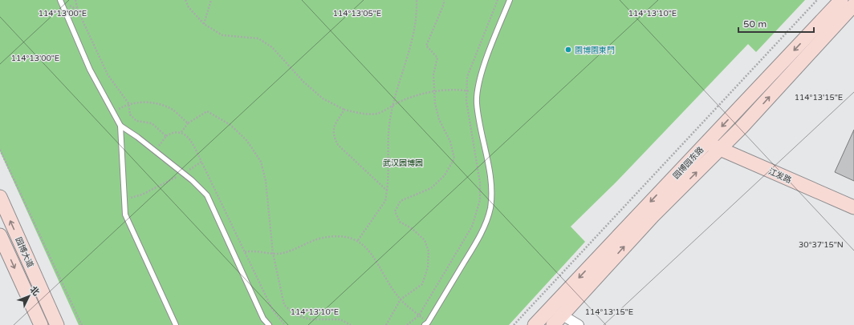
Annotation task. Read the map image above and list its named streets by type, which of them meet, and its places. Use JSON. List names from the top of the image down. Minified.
{"streets":{"main road":["园博园东路","江发路","园博大道"]},"crossings":[["园博园东路","江发路"]],"parks":["武汉园博园"],"places":["園博園東門"],"scale_bar":"50 m","north":"top right","coordinates":["114°13'00\"E","114°13'05\"E","114°13'10\"E","114°13'15\"E","30°37'15\"N"]}
